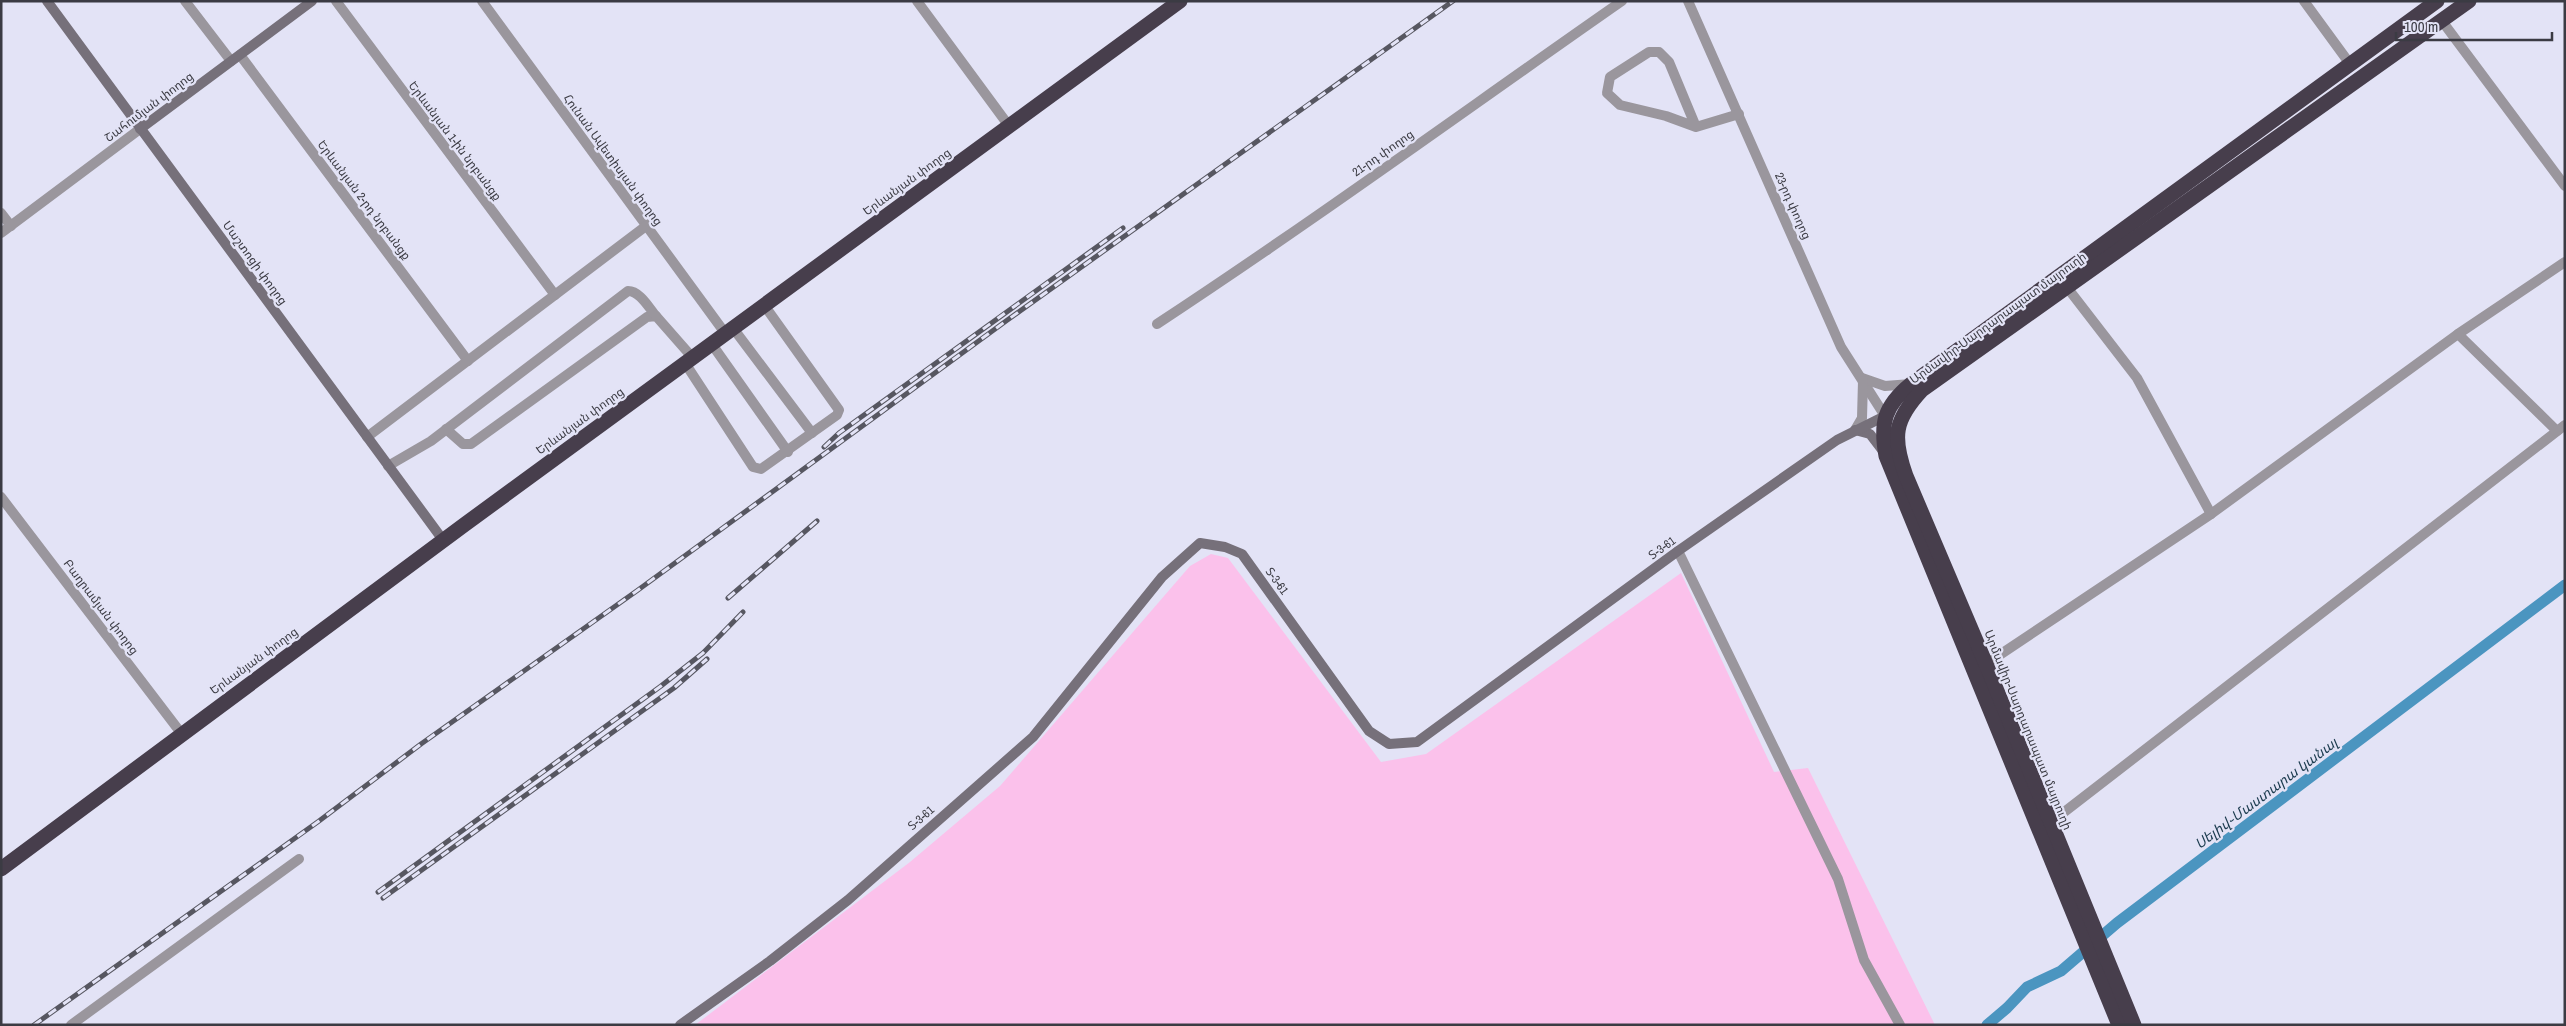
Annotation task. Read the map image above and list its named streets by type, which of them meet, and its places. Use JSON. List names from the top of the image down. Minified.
{"streets":{"highway":["Երևանյան փողոց","Արմավիր-Սարդարապատ մայրուղի"],"street":["Շահումյան փողոց","Երևանյան 1-ին նրբանցք","21-րդ փողոց","Հունան Ավետիսյան փողոց","Երևանյան 2-րդ նրբանցք","23-րդ փողոց","Մաշտոցի փողոց","Տ-3-61","Բաղրամյան փողոց"]},"crossings":[["Շահումյան փողոց","Երևանյան 2-րդ նրբանցք"],["Շահումյան փողոց","Մաշտոցի փողոց"],["Հունան Ավետիսյան փողոց","Երևանյան փողոց"],["Երևանյան փողոց","Մաշտոցի փողոց"],["Երևանյան փողոց","Բաղրամյան փողոց"],["23-րդ փողոց","Արմավիր-Սարդարապատ մայրուղի"],["23-րդ փողոց","Տ-3-61"],["Արմավիր-Սարդարապատ մայրուղի","Տ-3-61"]],"water":["Սելիվ֊Մաստարա կանալ"],"scale_bar":"100 m"}
